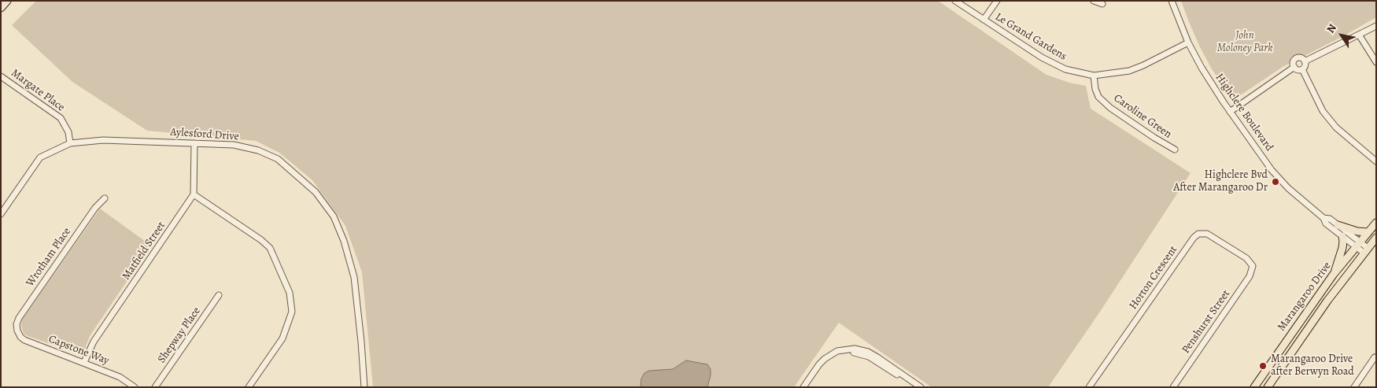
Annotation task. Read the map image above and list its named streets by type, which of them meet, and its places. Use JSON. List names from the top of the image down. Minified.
{"streets":{"main road":["Marangaroo Drive"],"street":["Le Grand Gardens","Margate Place","Highclere Boulevard","Caroline Green","Aylesford Drive","Matfield Street","Wrotham Place","Horton Crescent","Penshurst Street","Shepway Place","Capstone Way"]},"crossings":[["Le Grand Gardens","Highclere Boulevard"],["Le Grand Gardens","Caroline Green"],["Margate Place","Aylesford Drive"],["Highclere Boulevard","Marangaroo Drive"],["Matfield Street","Capstone Way"],["Wrotham Place","Capstone Way"],["Horton Crescent","Penshurst Street"]],"parks":["John Moloney Park"],"places":["Highclere Bvd After Marangaroo Dr","Marangaroo Drive after Berwyn Road"],"north":"top left"}
